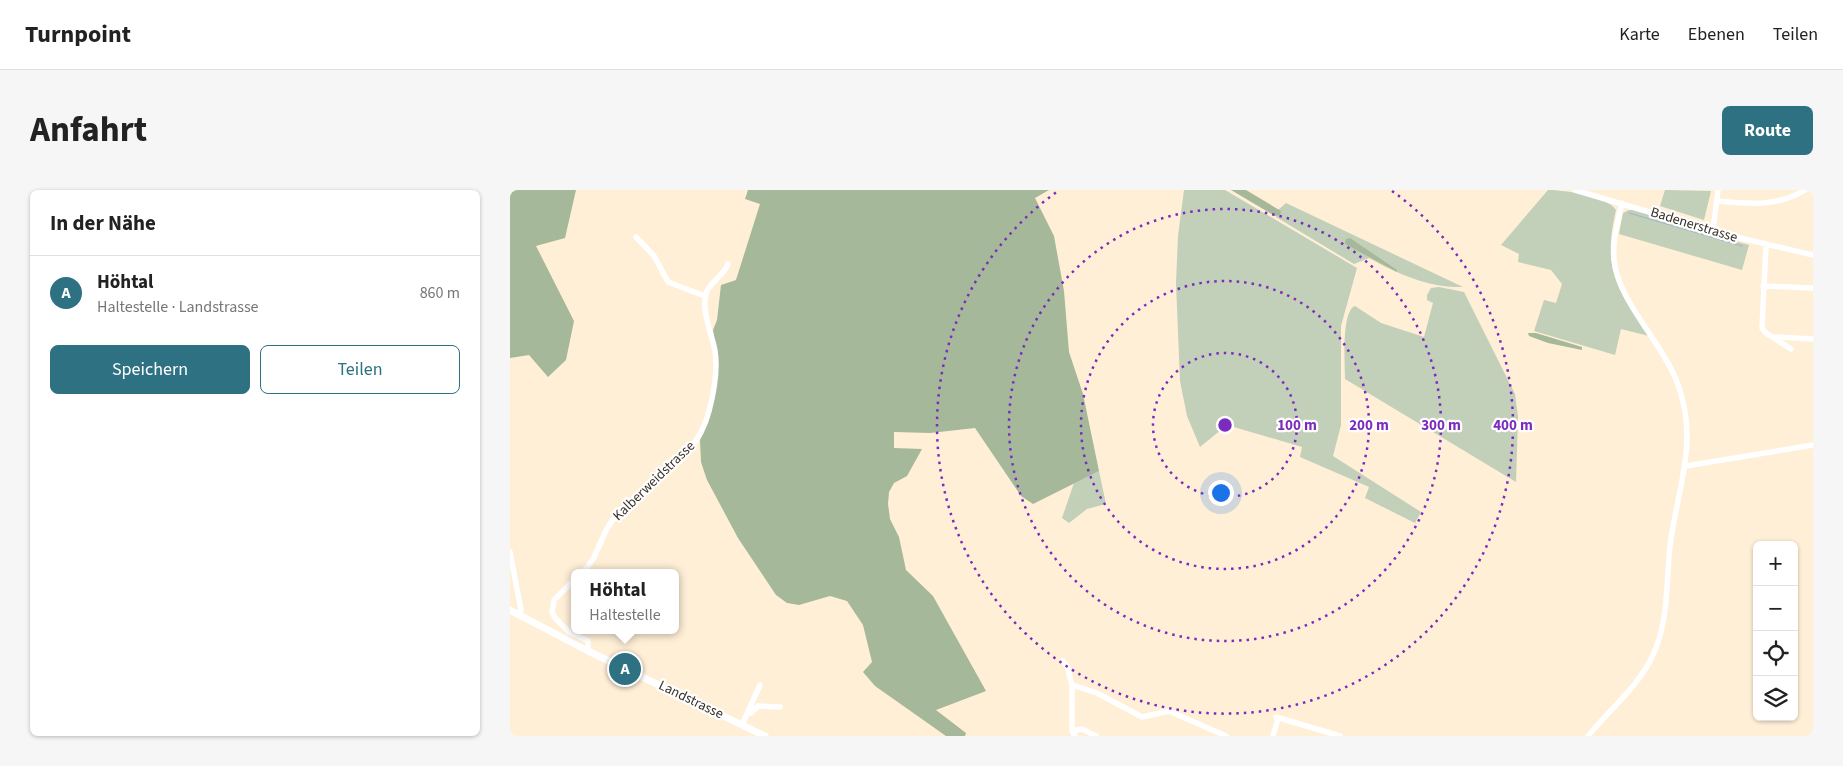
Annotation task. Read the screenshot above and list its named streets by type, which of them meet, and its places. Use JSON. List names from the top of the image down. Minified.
{"streets":{"main road":["Landstrasse"],"street":["Badenerstrasse","Kalberweidstrasse"]},"page":{"header":"Turnpoint","nav":["Karte","Ebenen","Teilen"],"title":"Anfahrt","buttons":["Route",["Speichern","Teilen"]],"heading":"In der Nähe","list":[{"mark":"A","name":"Höhtal","note":"Haltestelle · Landstrasse","value":"860 m"}],"map_buttons":["+","−"],"popup":["Höhtal","Haltestelle"],"pins":"A"},"rings":["100 m","200 m","300 m","400 m"]}
